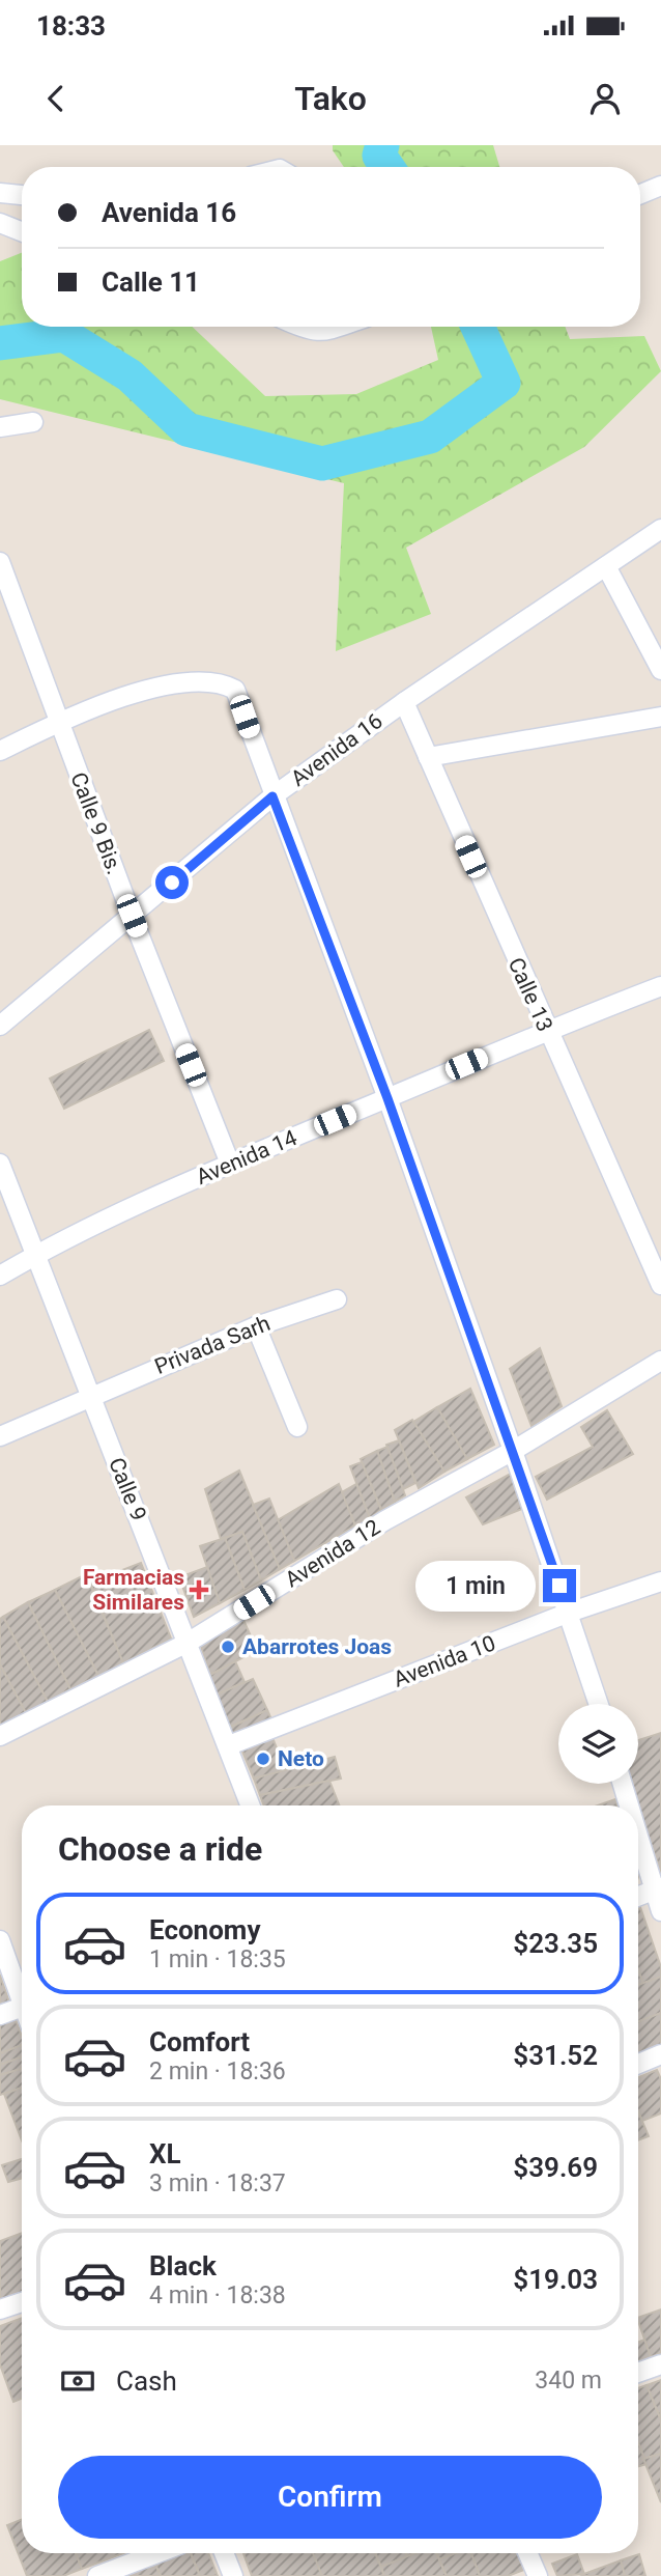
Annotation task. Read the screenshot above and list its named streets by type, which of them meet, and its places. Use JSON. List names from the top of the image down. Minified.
{"streets":{"street":["Avenida 16","Calle 9 Bis.","Calle 13","Avenida 14","Privada Sarh","Calle 9","Avenida 12","Avenida 10"]},"crossings":[["Avenida 16","Calle 9 Bis."],["Avenida 16","Calle 13"],["Calle 9 Bis.","Avenida 14"],["Calle 13","Avenida 14"],["Avenida 14","Calle 9"],["Privada Sarh","Calle 9"],["Calle 9","Avenida 12"],["Calle 9","Avenida 10"]],"places":{"health":["Farmacias Similares"],"other":["Abarrotes Joas","Neto"]},"page":{"status":"18:33","header":"Tako","banner":["Avenida 16","Calle 11"],"bubble":"1 min","heading":"Choose a ride","list":[{"name":"Economy","note":"1 min · 18:35","value":"$23.35"},{"name":"Comfort","note":"2 min · 18:36","value":"$31.52"},{"name":"XL","note":"3 min · 18:37","value":"$39.69"},{"name":"Black","note":"4 min · 18:38","value":"$19.03"}],"pay":["Cash","340 m"],"buttons":"Confirm"}}
